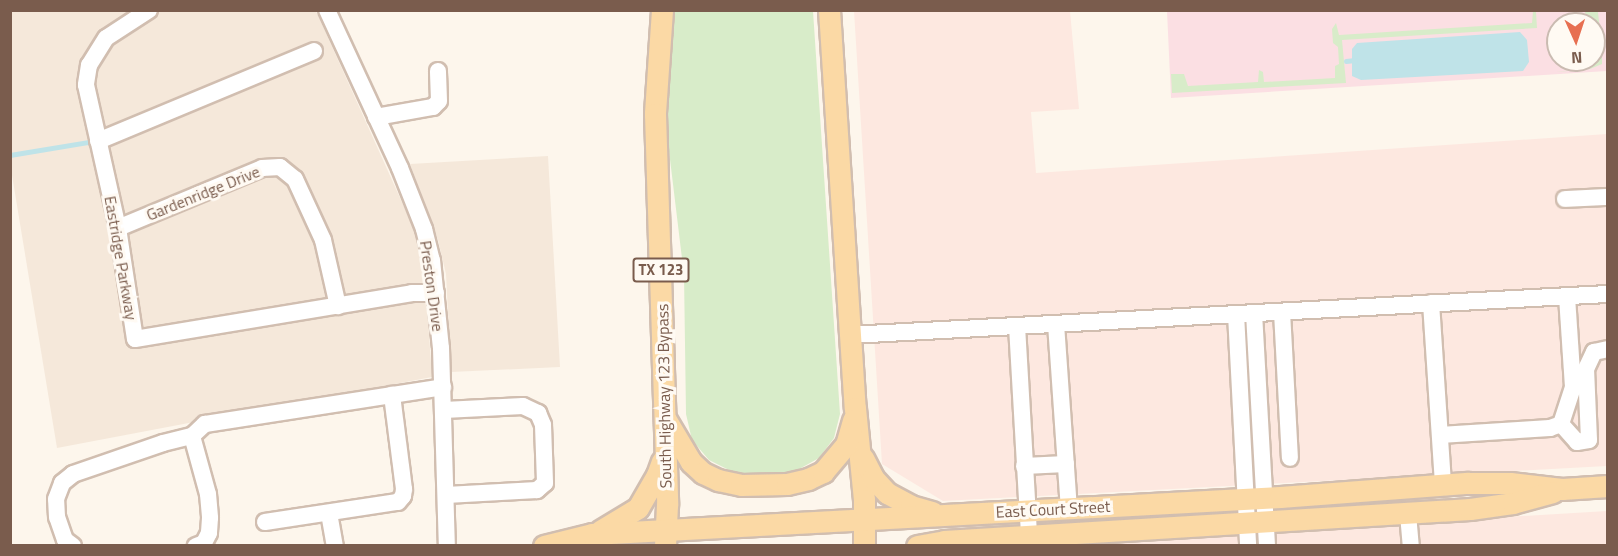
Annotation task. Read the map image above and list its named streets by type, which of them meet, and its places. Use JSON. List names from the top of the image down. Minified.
{"streets":{"main road":["TX 123","South Highway 123 Bypass","East Court Street"],"street":["Gardenridge Drive","Eastridge Parkway","Preston Drive"]},"crossings":[["Gardenridge Drive","Eastridge Parkway"],["Eastridge Parkway","Preston Drive"],["South Highway 123 Bypass","East Court Street"]],"north":"bottom"}
